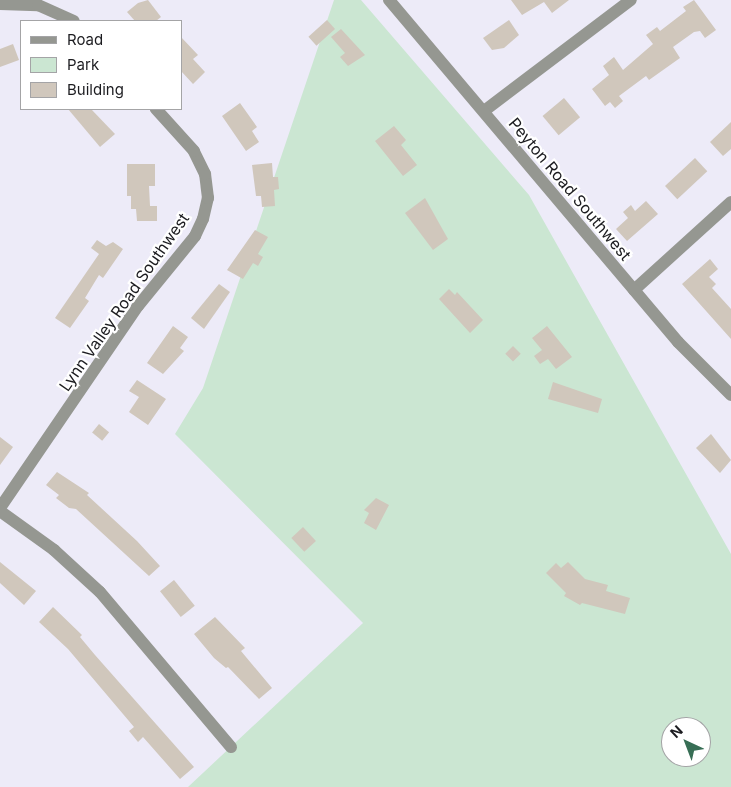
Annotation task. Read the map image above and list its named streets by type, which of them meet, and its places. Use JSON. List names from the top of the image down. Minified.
{"streets":{"street":["Peyton Road Southwest","Lynn Valley Road Southwest"]},"legend":["Road","Park","Building"],"north":"top left"}
